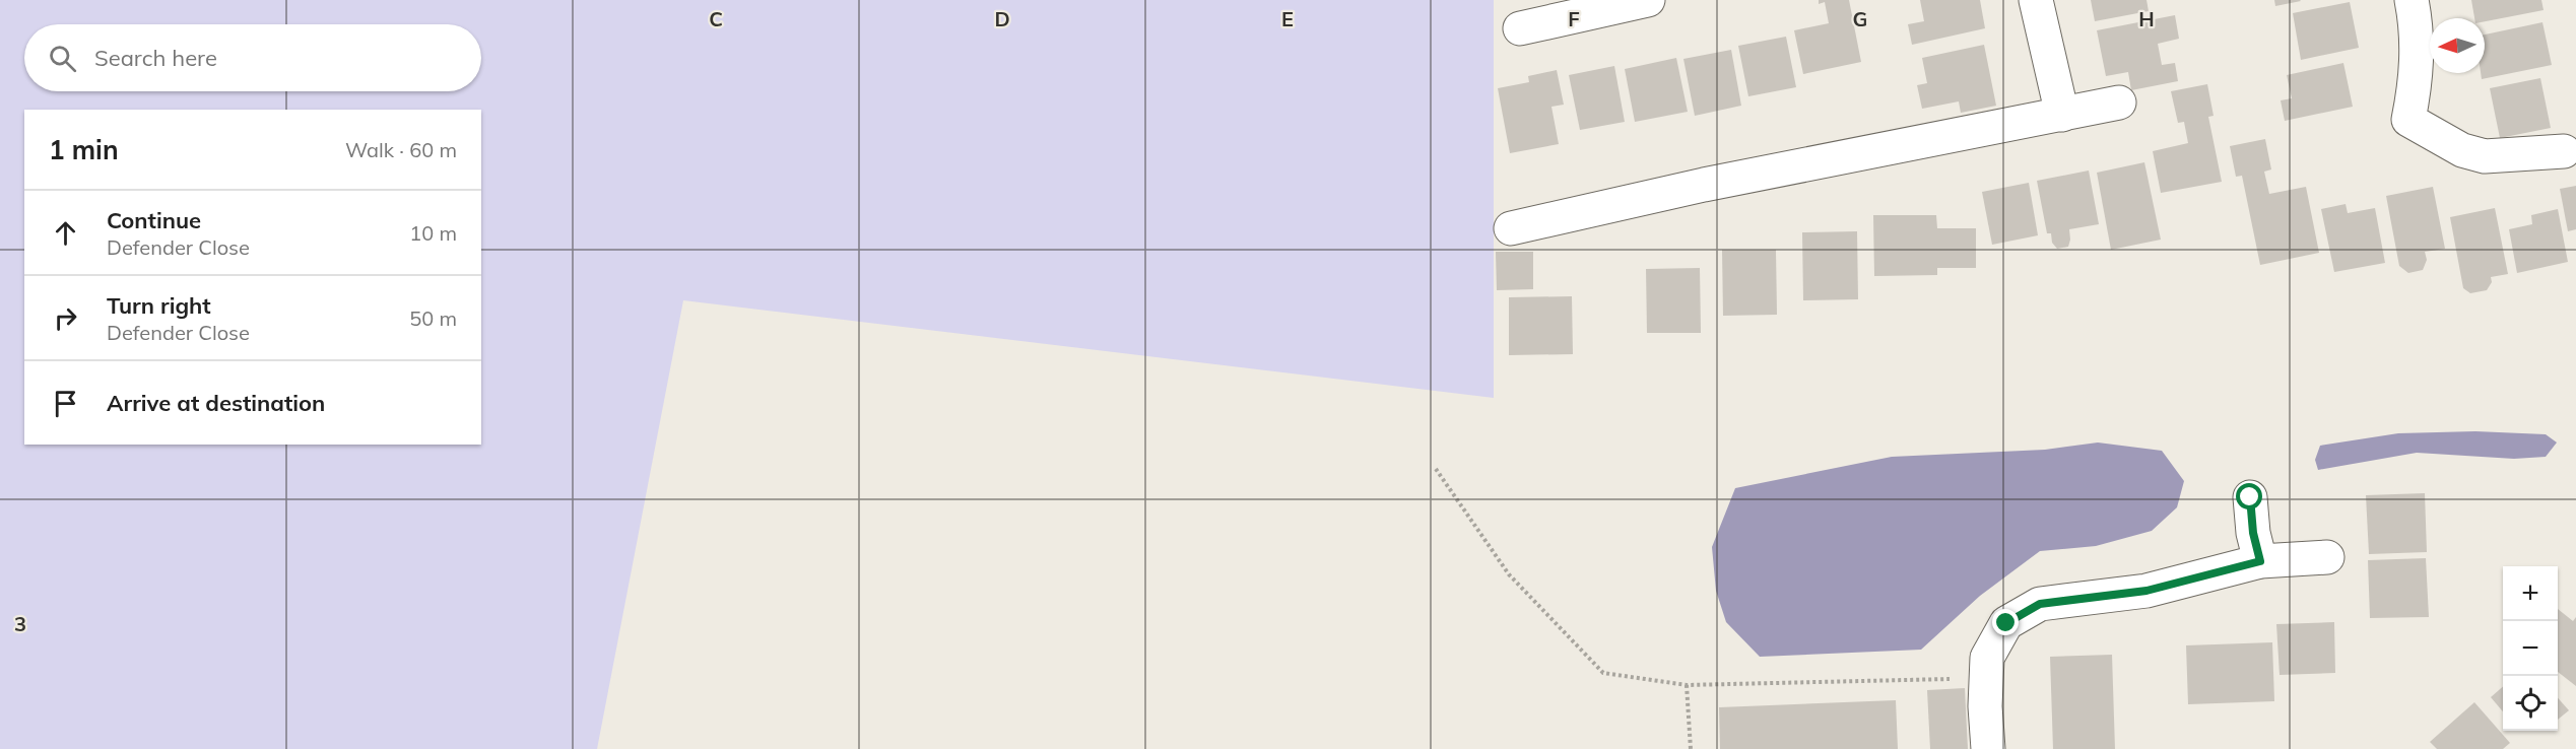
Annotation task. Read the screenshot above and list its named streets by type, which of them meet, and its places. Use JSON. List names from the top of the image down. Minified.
{"north":"left","page":{"search":"Search here","heading":["1 min","Walk · 60 m"],"list":[["Continue","Defender Close","10 m"],["Turn right","Defender Close","50 m"],"Arrive at destination"],"map_buttons":["+","−"]},"grid":{"columns":["C","D","E","F","G","H"],"rows":["3"]}}
